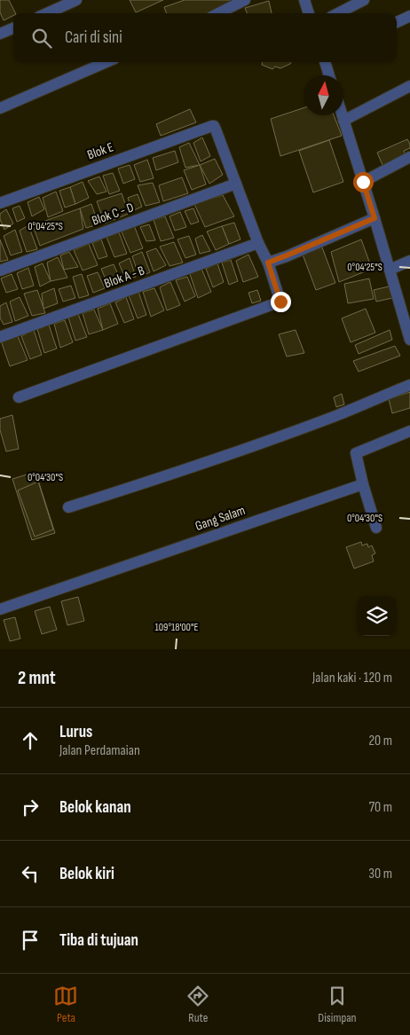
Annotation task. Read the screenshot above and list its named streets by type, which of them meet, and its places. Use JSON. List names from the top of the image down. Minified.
{"streets":{"street":["Blok E","Blok C - D","Blok A - B","Gang Salam"]},"crossings":[["Blok E","Blok C - D"]],"north":"top","page":{"search":"Cari di sini","heading":["2 mnt","Jalan kaki · 120 m"],"list":[["Lurus","Jalan Perdamaian","20 m"],["Belok kanan","70 m"],["Belok kiri","30 m"],"Tiba di tujuan"],"nav":["Peta","Rute","Disimpan"]},"coordinates":["0°04'25\"S","0°04'30\"S","109°18'00\"E"]}
